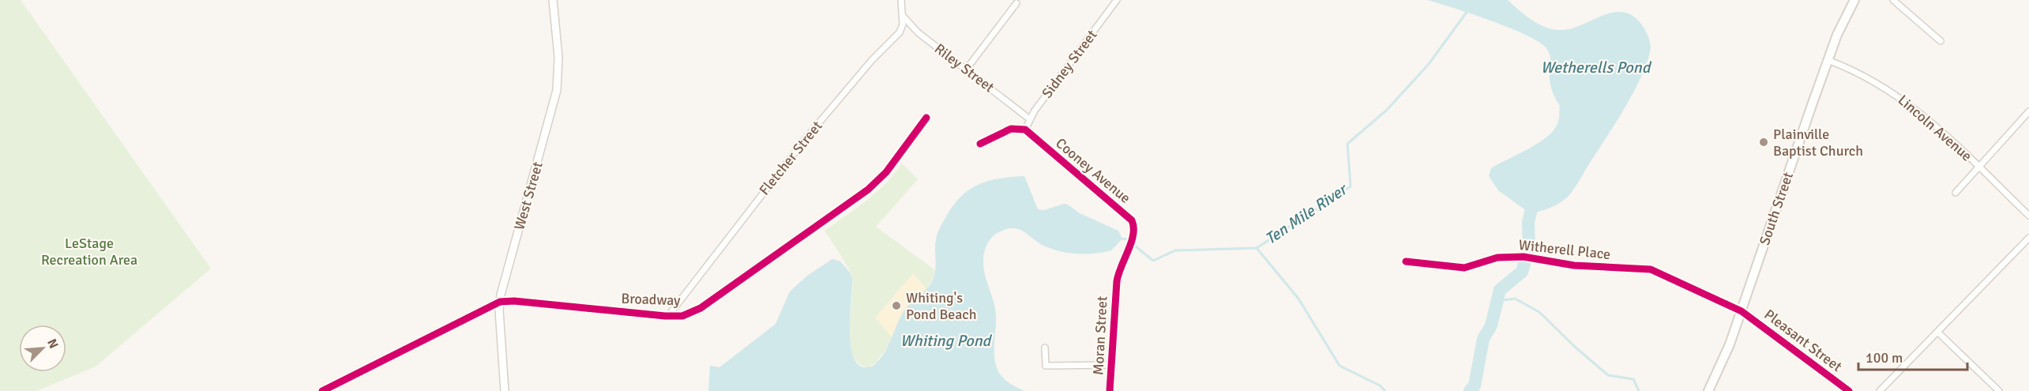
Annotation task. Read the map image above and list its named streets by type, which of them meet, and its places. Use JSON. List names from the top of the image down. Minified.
{"streets":{"main road":["South Street"],"street":["Sidney Street","Riley Street","Lincoln Avenue","Fletcher Street","Cooney Avenue","West Street","Witherell Place","Broadway","Moran Street","Pleasant Street"]},"crossings":[["Sidney Street","Riley Street"],["Sidney Street","Cooney Avenue"],["Riley Street","Fletcher Street"],["Lincoln Avenue","South Street"],["Fletcher Street","Broadway"],["Cooney Avenue","Moran Street"],["West Street","Broadway"],["South Street","Witherell Place"],["South Street","Pleasant Street"],["Witherell Place","Pleasant Street"]],"water":["Wetherells Pond","Ten Mile River","Whiting Pond"],"parks":["LeStage Recreation Area"],"places":["Plainville Baptist Church","Whiting's Pond Beach"],"scale_bar":"100 m","north":"top right"}
